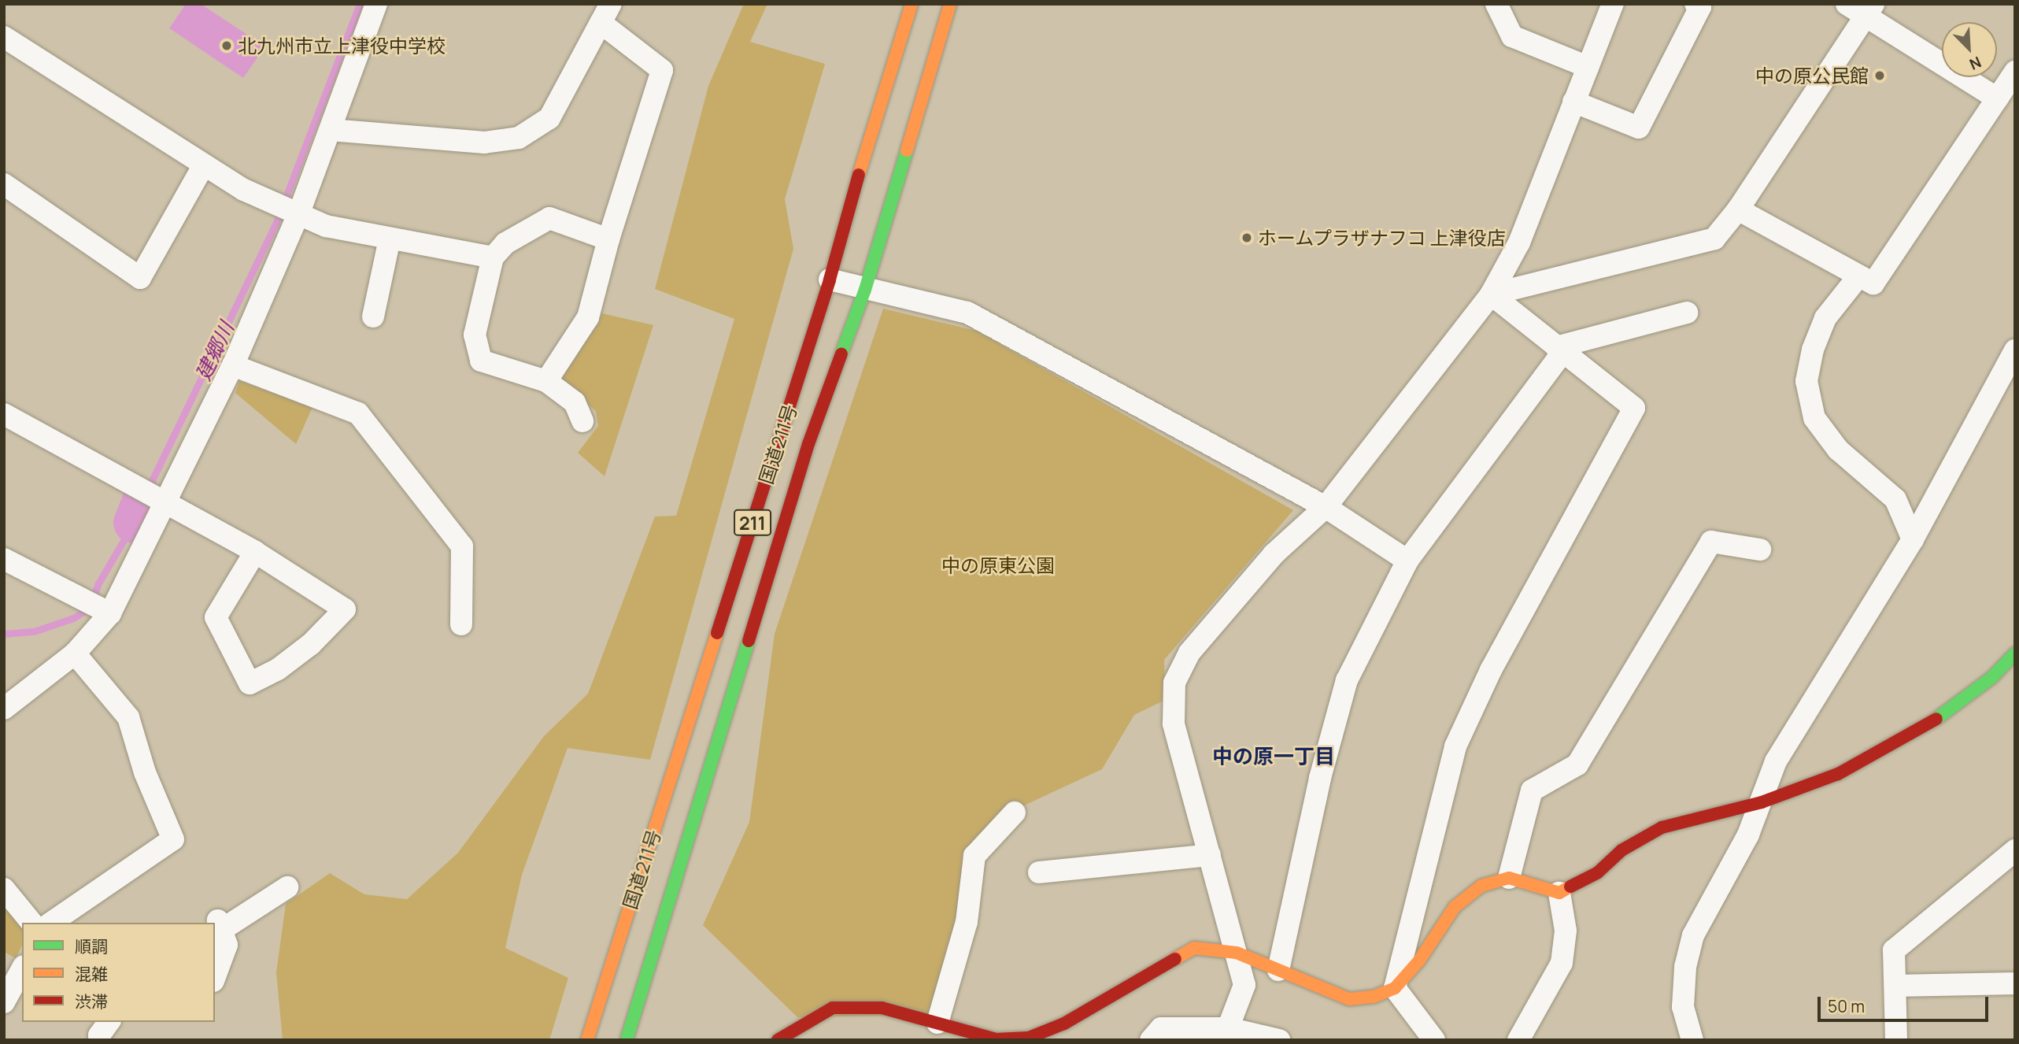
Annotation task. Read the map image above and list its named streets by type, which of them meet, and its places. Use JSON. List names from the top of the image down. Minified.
{"streets":{"main road":["国道211号","211"]},"districts":["中の原一丁目"],"water":["建郷川"],"parks":["中の原東公園"],"places":["北九州市立上津役中学校","中の原公民館","ホームプラザナフコ 上津役店"],"legend":["順調","混雑","渋滞"],"scale_bar":"50 m","north":"bottom right"}
